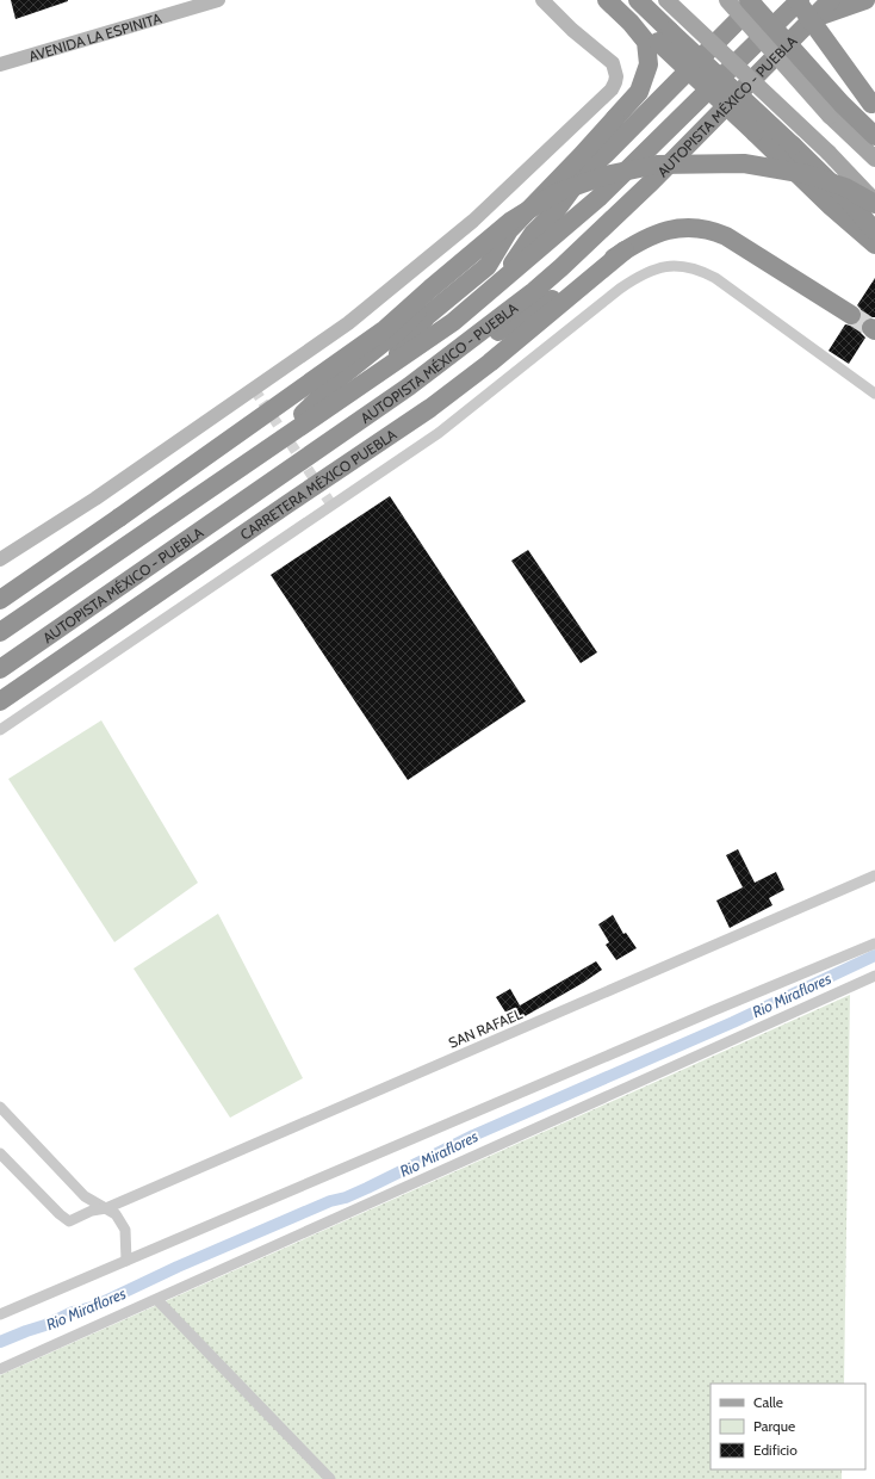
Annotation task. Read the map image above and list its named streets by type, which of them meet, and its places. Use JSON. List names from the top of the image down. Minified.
{"streets":{"highway":["AUTOPISTA MÉXICO - PUEBLA","CARRETERA MÉXICO PUEBLA"],"main road":["AVENIDA LA ESPINITA"],"street":["SAN RAFAEL"]},"water":["Rio Miraflores"],"legend":["Calle","Parque","Edificio"]}
